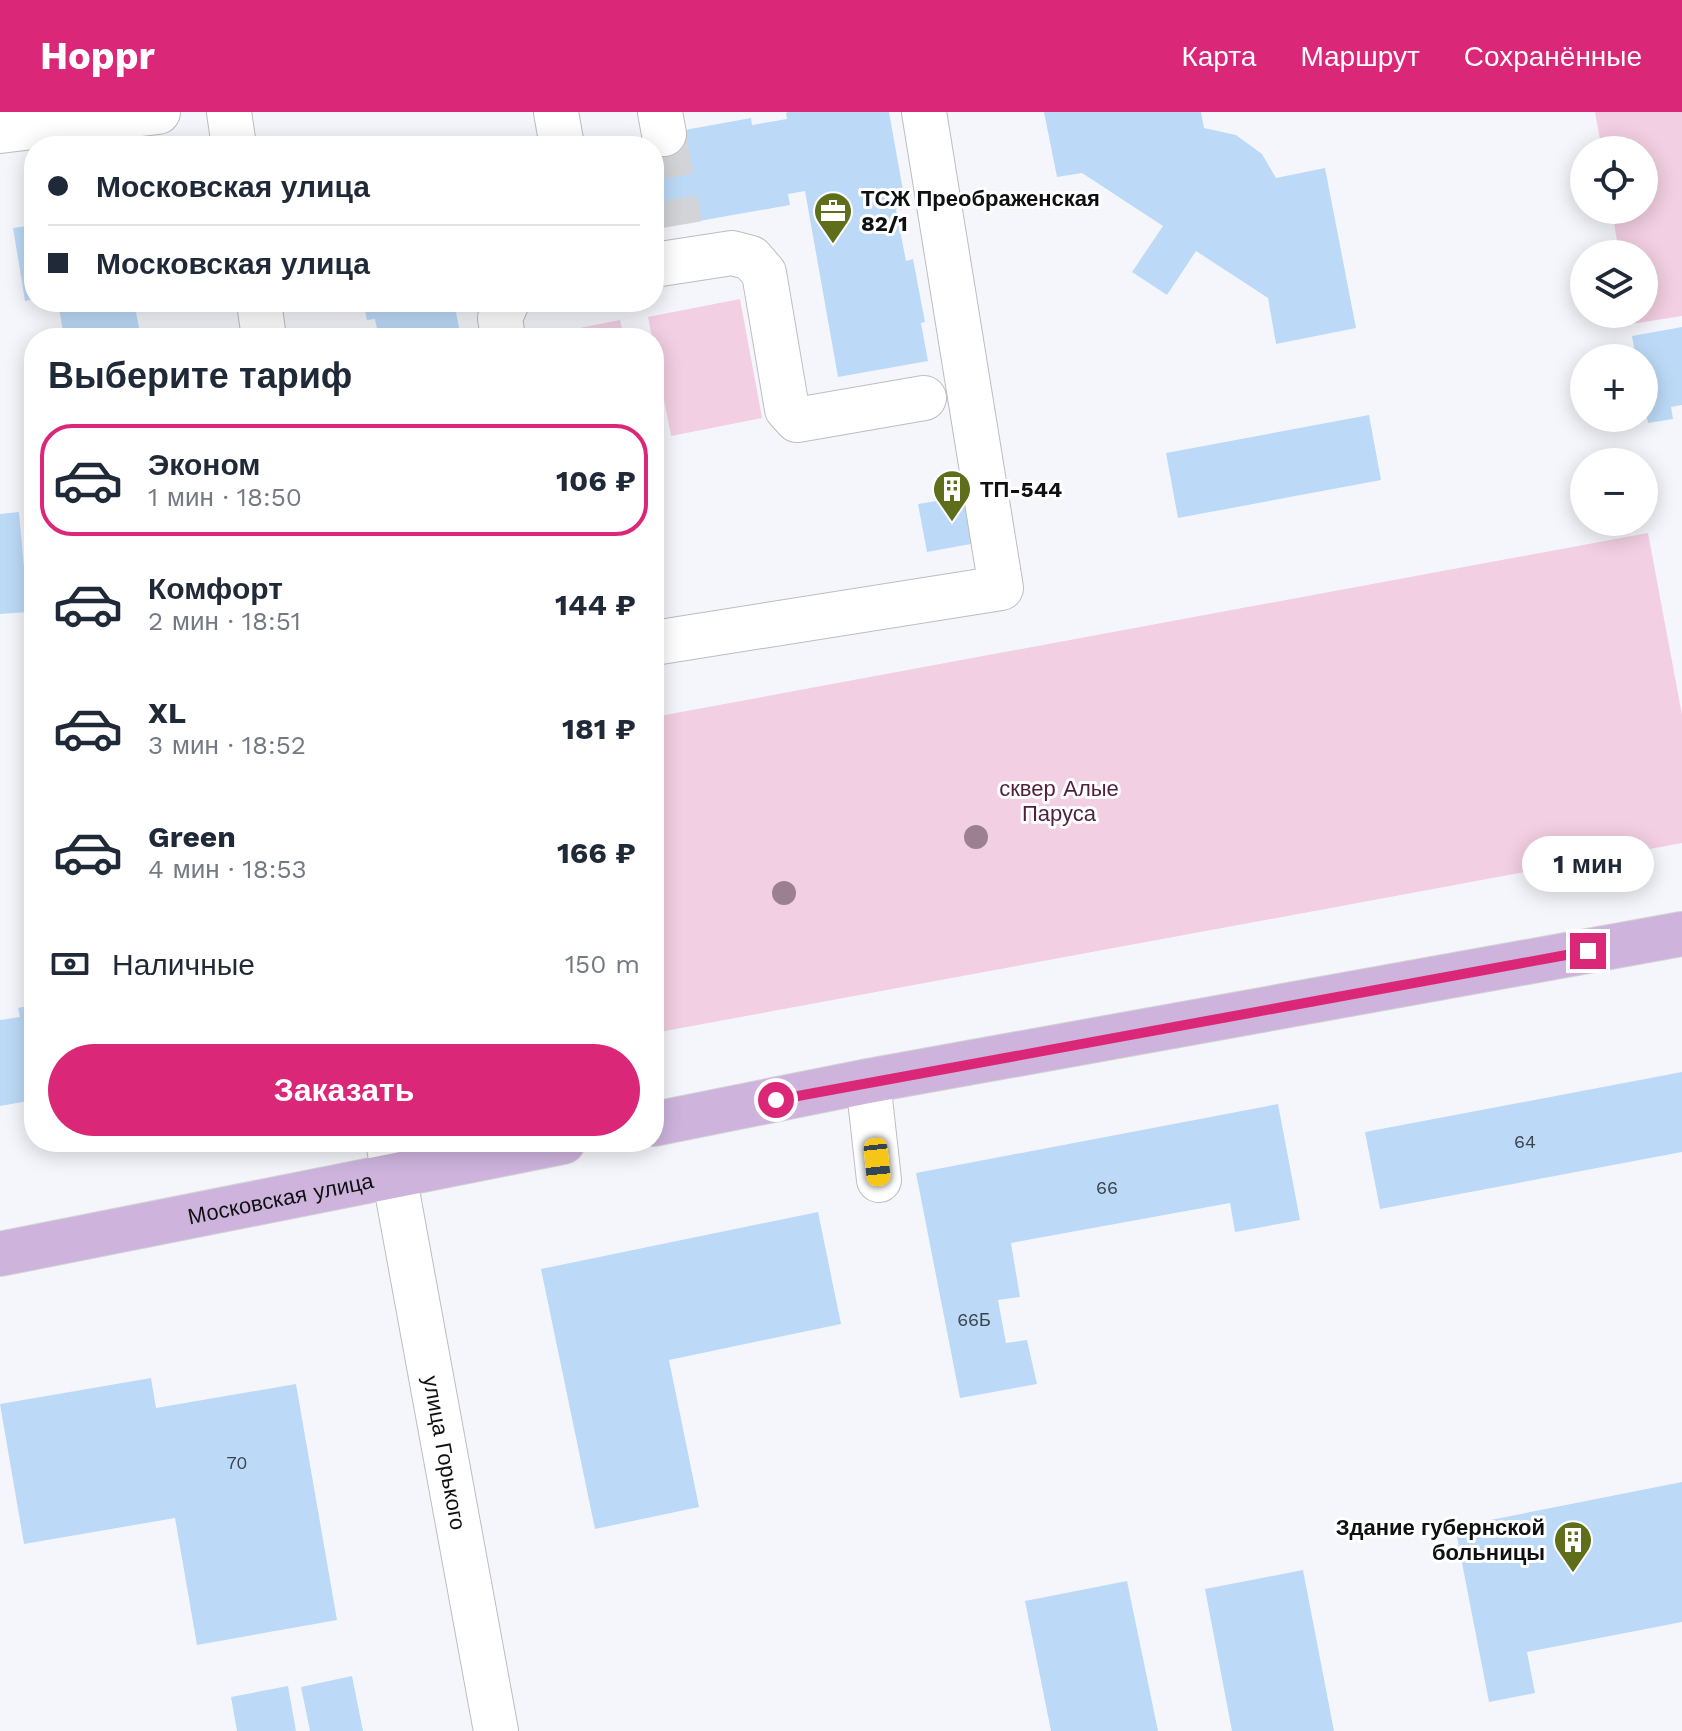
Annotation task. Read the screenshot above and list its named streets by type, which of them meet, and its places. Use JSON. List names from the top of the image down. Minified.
{"streets":{"main road":["Московская улица"],"street":["улица Горького"]},"crossings":[["Московская улица","улица Горького"]],"parks":["сквер Алые Паруса"],"places":{"office":["ТСЖ Преображенская 82/1"],"building":["ТП-544","Здание губернской больницы"]},"house_numbers":["64","66","66Б","70"],"page":{"header":"Hoppr","nav":["Карта","Маршрут","Сохранённые"],"map_buttons":["+","−"],"banner":["Московская улица","Московская улица"],"heading":"Выберите тариф","list":[{"name":"Эконом","note":"1 мин · 18:50","value":"106 ₽"},{"name":"Комфорт","note":"2 мин · 18:51","value":"144 ₽"},{"name":"XL","note":"3 мин · 18:52","value":"181 ₽"},{"name":"Green","note":"4 мин · 18:53","value":"166 ₽"}],"bubble":"1 мин","pay":["Наличные","150 m"],"buttons":"Заказать"}}
